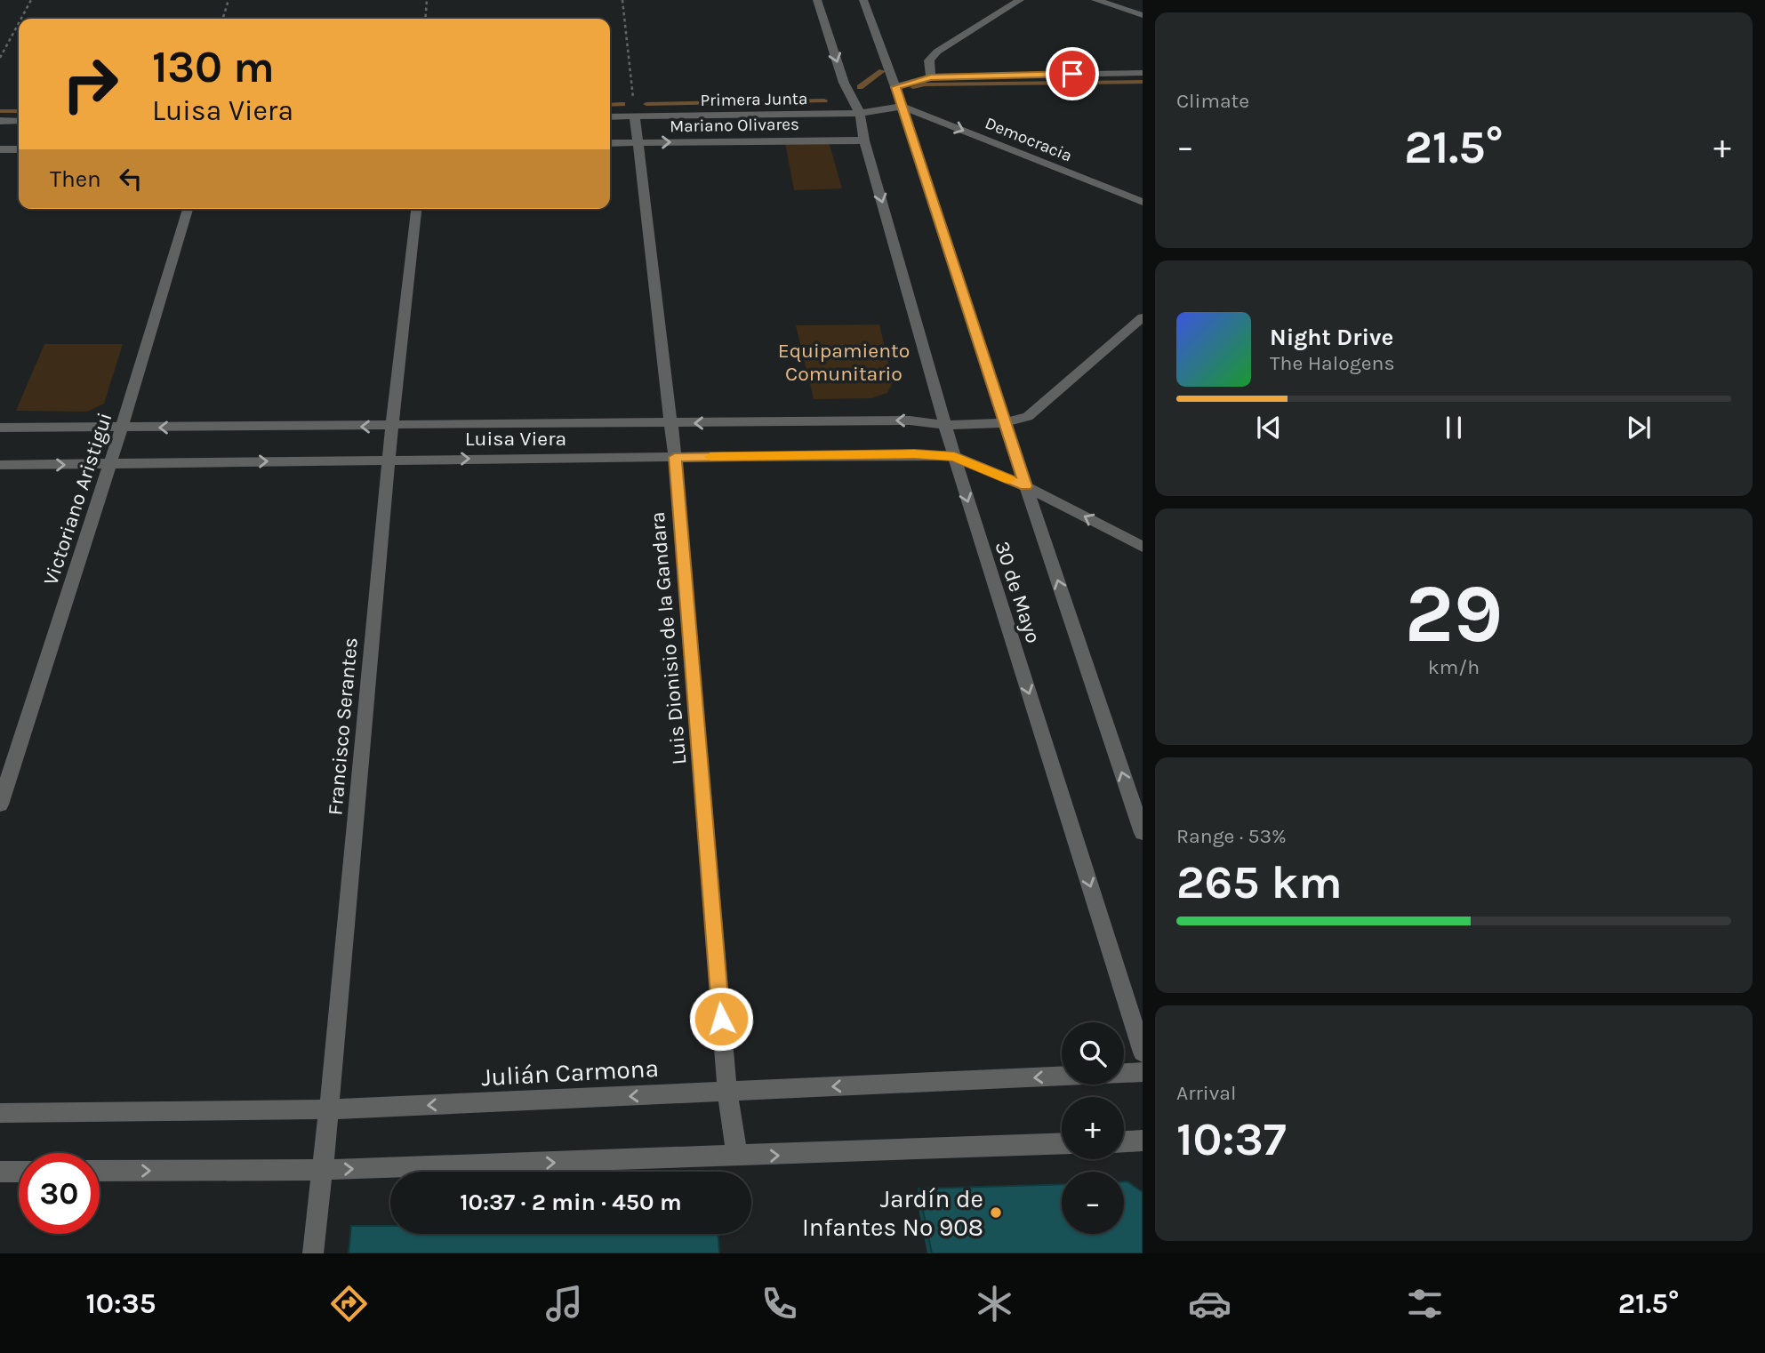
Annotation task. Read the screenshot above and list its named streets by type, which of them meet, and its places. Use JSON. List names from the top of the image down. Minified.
{"streets":{"street":["Primera Junta","Mariano Olivares","Democracia","Luisa Viera","Victoriano Aristigui","30 de Mayo","Luis Dionisio de la Gandara","Francisco Serantes","Julián Carmona"]},"crossings":[["Primera Junta","Democracia"],["Primera Junta","30 de Mayo"],["Primera Junta","Luis Dionisio de la Gandara"],["Mariano Olivares","30 de Mayo"],["Mariano Olivares","Luis Dionisio de la Gandara"],["Democracia","30 de Mayo"],["Luisa Viera","Victoriano Aristigui"],["Luisa Viera","30 de Mayo"],["Luisa Viera","Luis Dionisio de la Gandara"],["Luisa Viera","Francisco Serantes"],["Luis Dionisio de la Gandara","Julián Carmona"],["Francisco Serantes","Julián Carmona"]],"one_way":["Mariano Olivares"],"parks":["Equipamiento Comunitario"],"places":["Jardín de Infantes Nº 908"],"page":{"tile":["Climate",["29","km/h"],["Range · 53%","265 km"],["Arrival","10:37"]],"turn":["130 m","Luisa Viera"],"heat":["−","21.5°","+"],"then":"Then","song":["Night Drive","The Halogens"],"map_buttons":["+","−"],"limit":"30","trip":"10:37 · 2 min · 450 m","tabs":["10:35","21.5°"]}}
